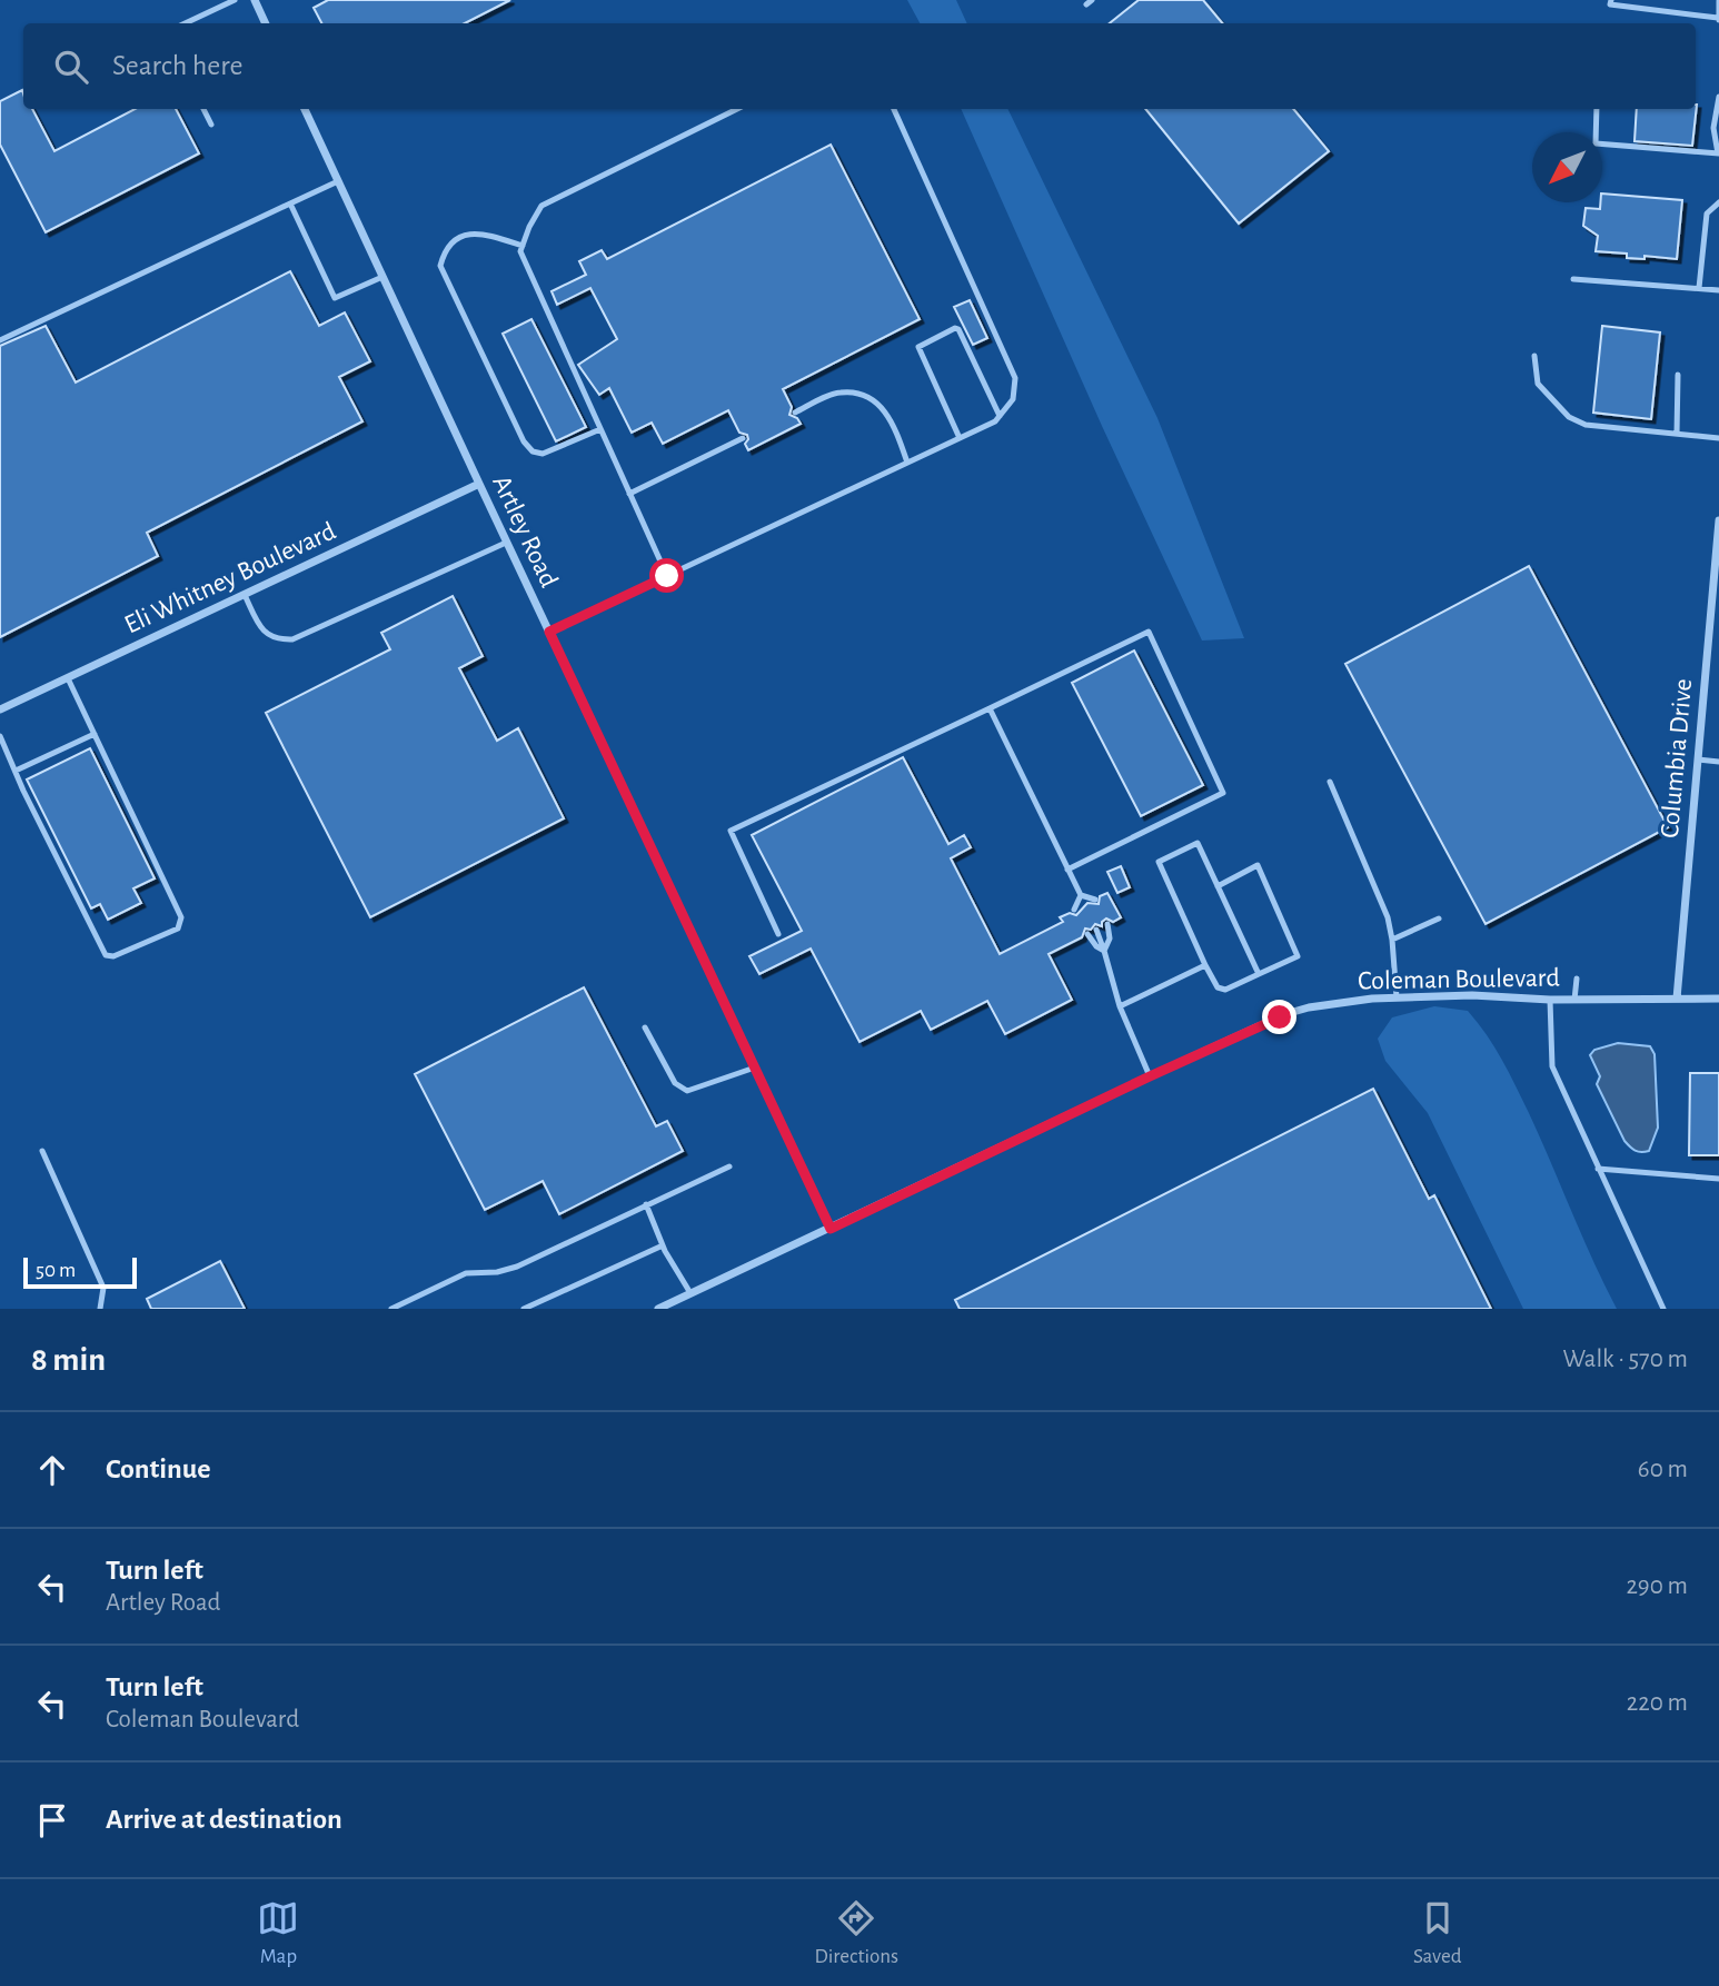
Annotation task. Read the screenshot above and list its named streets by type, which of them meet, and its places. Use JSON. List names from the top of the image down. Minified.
{"streets":{"street":["Artley Road","Eli Whitney Boulevard","Columbia Drive","Coleman Boulevard"]},"crossings":[["Artley Road","Eli Whitney Boulevard"],["Artley Road","Coleman Boulevard"],["Columbia Drive","Coleman Boulevard"]],"scale_bar":"50 m","north":"bottom left","page":{"search":"Search here","scale":"50 m","heading":["8 min","Walk · 570 m"],"list":[["Continue","60 m"],["Turn left","Artley Road","290 m"],["Turn left","Coleman Boulevard","220 m"],"Arrive at destination"],"nav":["Map","Directions","Saved"]}}
